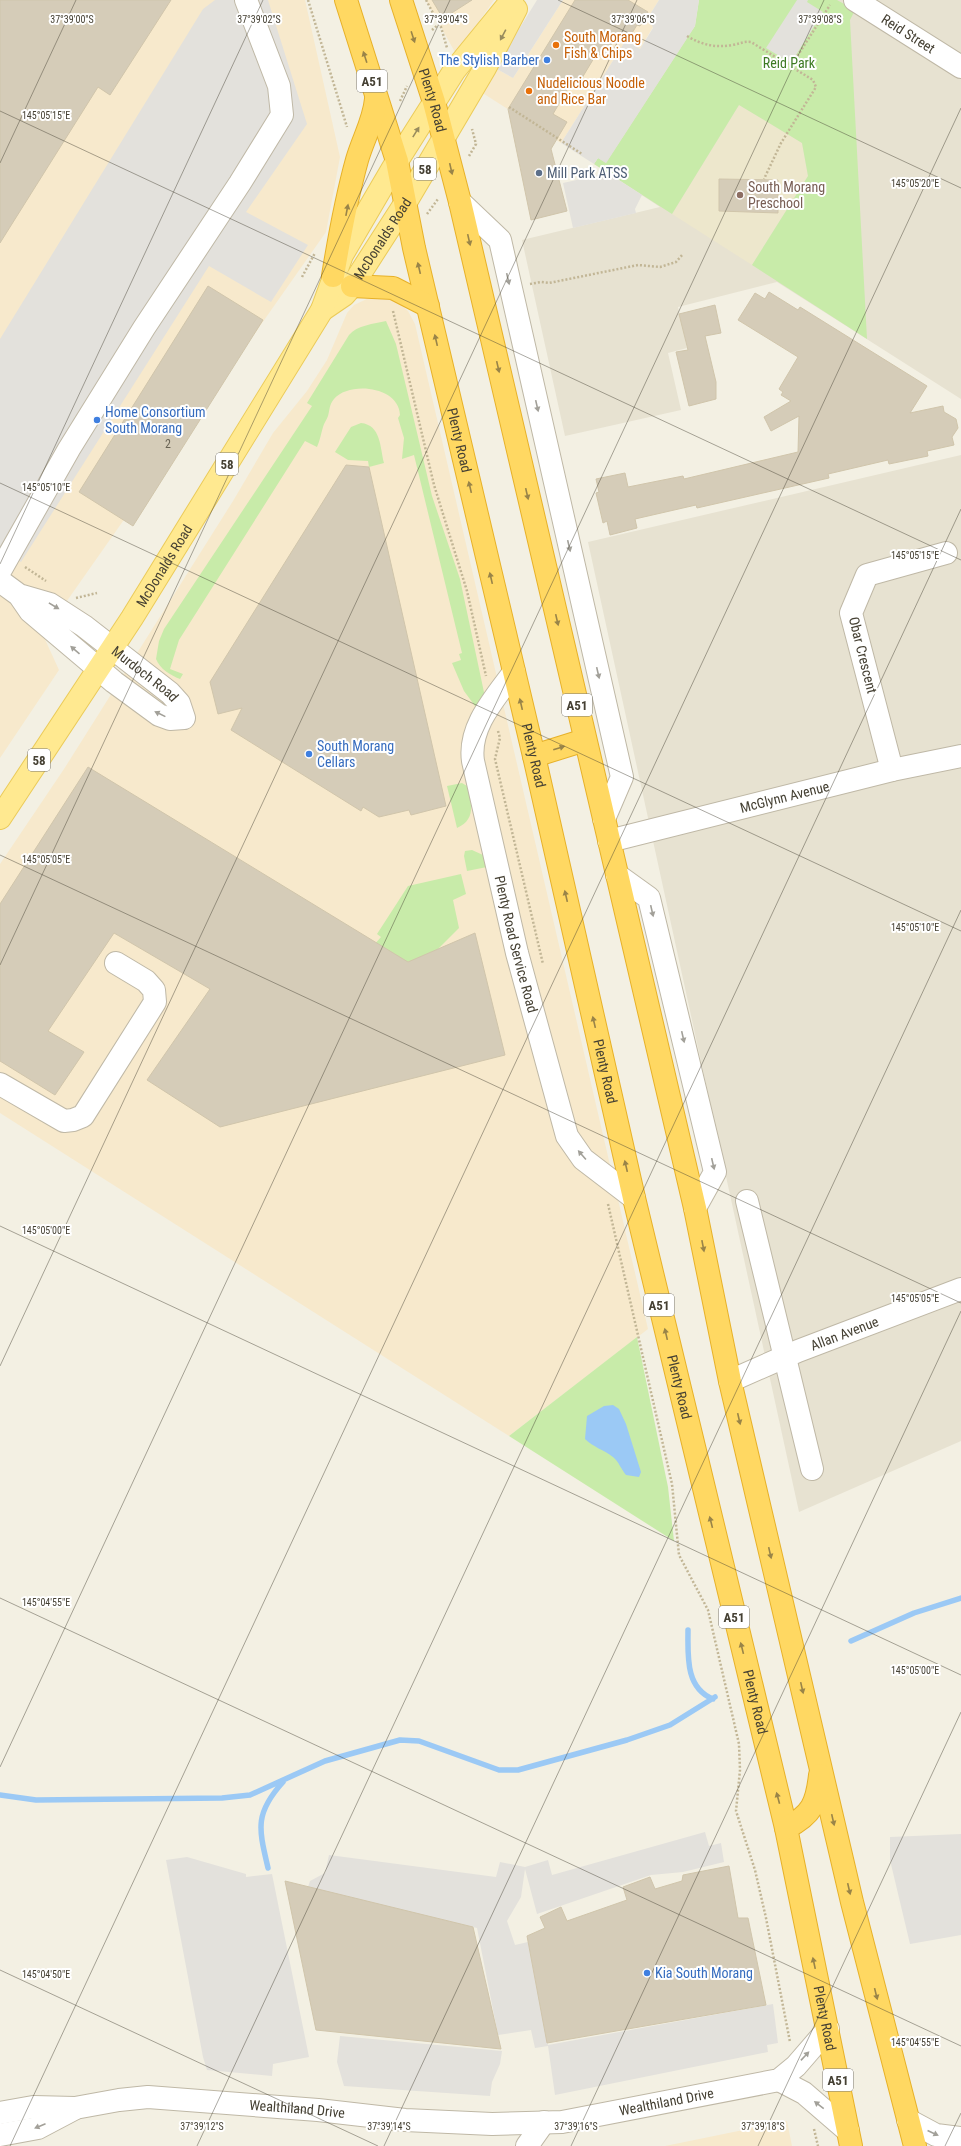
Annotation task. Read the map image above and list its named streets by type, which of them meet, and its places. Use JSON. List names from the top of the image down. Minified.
{"streets":{"highway":["A51","Plenty Road"],"main road":["58","McDonalds Road"],"street":["Reid Street","Obar Crescent","Murdoch Road","McGlynn Avenue","Plenty Road Service Road","Allan Avenue","Wealthiland Drive"]},"crossings":[["Plenty Road","58"],["Plenty Road","McDonalds Road"],["Plenty Road","McGlynn Avenue"],["Plenty Road","Plenty Road Service Road"],["Plenty Road","Allan Avenue"],["Plenty Road","Wealthiland Drive"],["58","McDonalds Road"],["McDonalds Road","Murdoch Road"],["Obar Crescent","McGlynn Avenue"]],"one_way":["Plenty Road Service Road"],"parks":["Reid Park"],"places":["South Morang Fish & Chips","The Stylish Barber","Nudelicious Noodle and Rice Bar","Mill Park ATSS","South Morang Preschool","Home Consortium South Morang","South Morang Cellars","Kia South Morang"],"house_numbers":["2"],"coordinates":["37°39'00\"S","37°39'02\"S","37°39'04\"S","37°39'06\"S","37°39'08\"S","145°05'15\"E","145°05'20\"E","145°05'10\"E","145°05'05\"E","145°05'00\"E","145°04'55\"E","145°04'50\"E","37°39'12\"S","37°39'14\"S","37°39'16\"S","37°39'18\"S"]}
